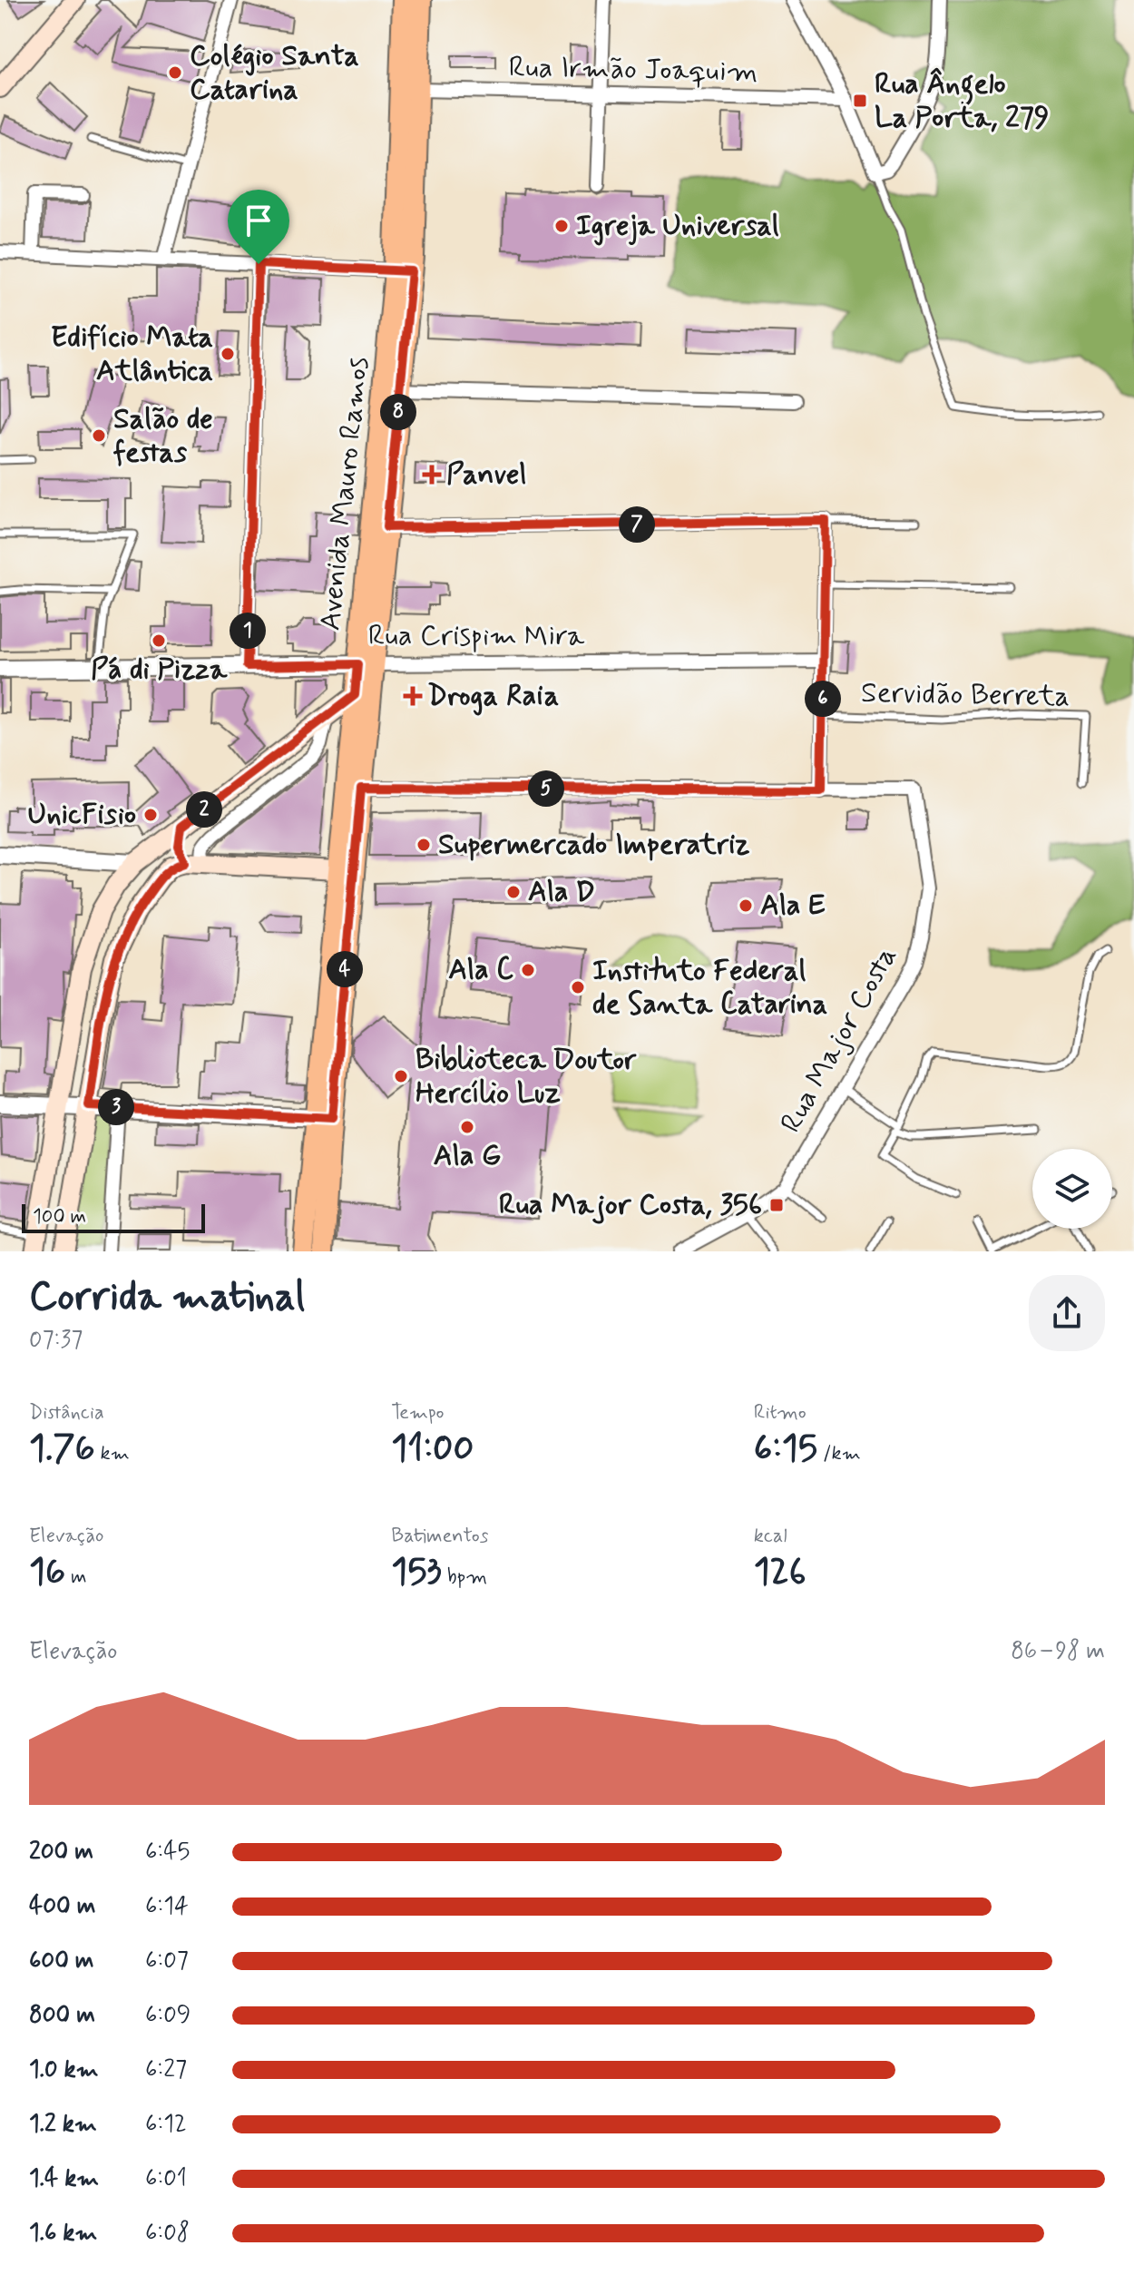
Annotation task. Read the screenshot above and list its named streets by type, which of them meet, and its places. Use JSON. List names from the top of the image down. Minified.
{"streets":{"main road":["Avenida Mauro Ramos"],"street":["Rua Irmão Joaquim","Rua Crispim Mira","Rua Major Costa"],"lane":["Servidão Berreta"]},"crossings":[["Rua Irmão Joaquim","Avenida Mauro Ramos"],["Avenida Mauro Ramos","Rua Crispim Mira"]],"places":{"other":["Colégio Santa Catarina","Igreja Universal","Edifício Mata Atlântica","Salão de festas","Pá di Pizza","UnicFisio","Supermercado Imperatriz","Ala D","Ala E","Ala C","Instituto Federal de Santa Catarina","Biblioteca Doutor Hercílio Luz","Ala G"],"transit":["Rua Ângelo La Porta, 279","Rua Major Costa, 356"],"health":["Panvel","Droga Raia"]},"scale_bar":"100 m","page":{"pins":["8","7","1","6","5","2","4","3"],"scale":"100 m","heading":["Corrida matinal","07:37"],"stats":[["Distância","1.76 km"],["Tempo","11:00"],["Ritmo","6:15 /km"],["Elevação","16 m"],["Batimentos","153 bpm"],["kcal","126"]],"chart":["Elevação","86–98 m"],"list":[{"name":"200 m","note":"6:45"},{"name":"400 m","note":"6:14"},{"name":"600 m","note":"6:07"},{"name":"800 m","note":"6:09"},{"name":"1.0 km","note":"6:27"},{"name":"1.2 km","note":"6:12"},{"name":"1.4 km","note":"6:01"},{"name":"1.6 km","note":"6:08"}]}}
